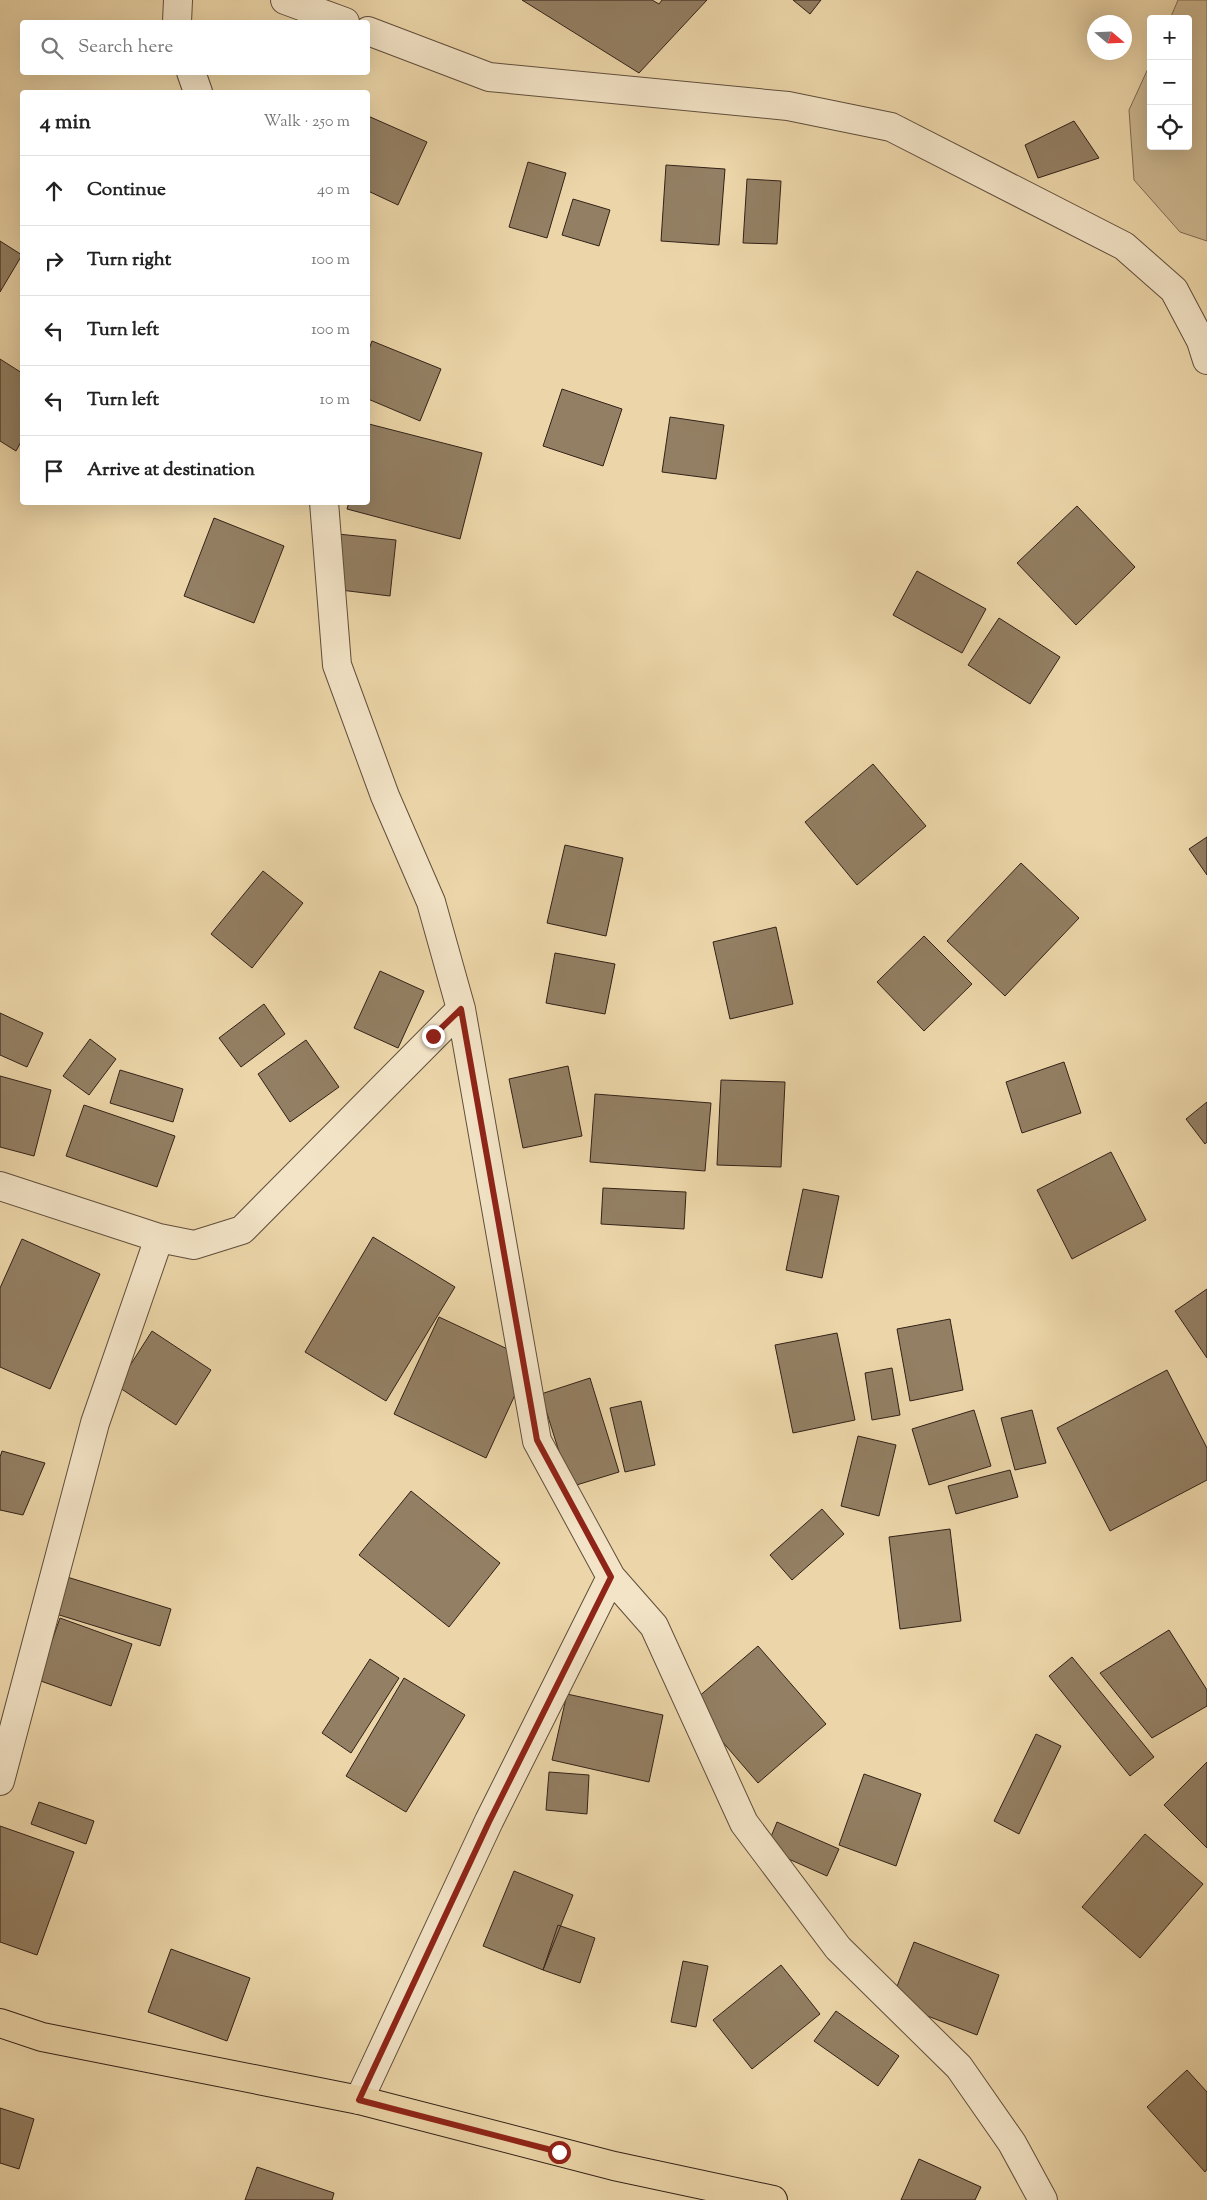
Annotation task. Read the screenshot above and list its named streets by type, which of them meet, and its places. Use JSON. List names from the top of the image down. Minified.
{"north":"right","page":{"map_buttons":["+","−"],"search":"Search here","heading":["4 min","Walk · 250 m"],"list":[["Continue","40 m"],["Turn right","100 m"],["Turn left","100 m"],["Turn left","10 m"],"Arrive at destination"]}}
